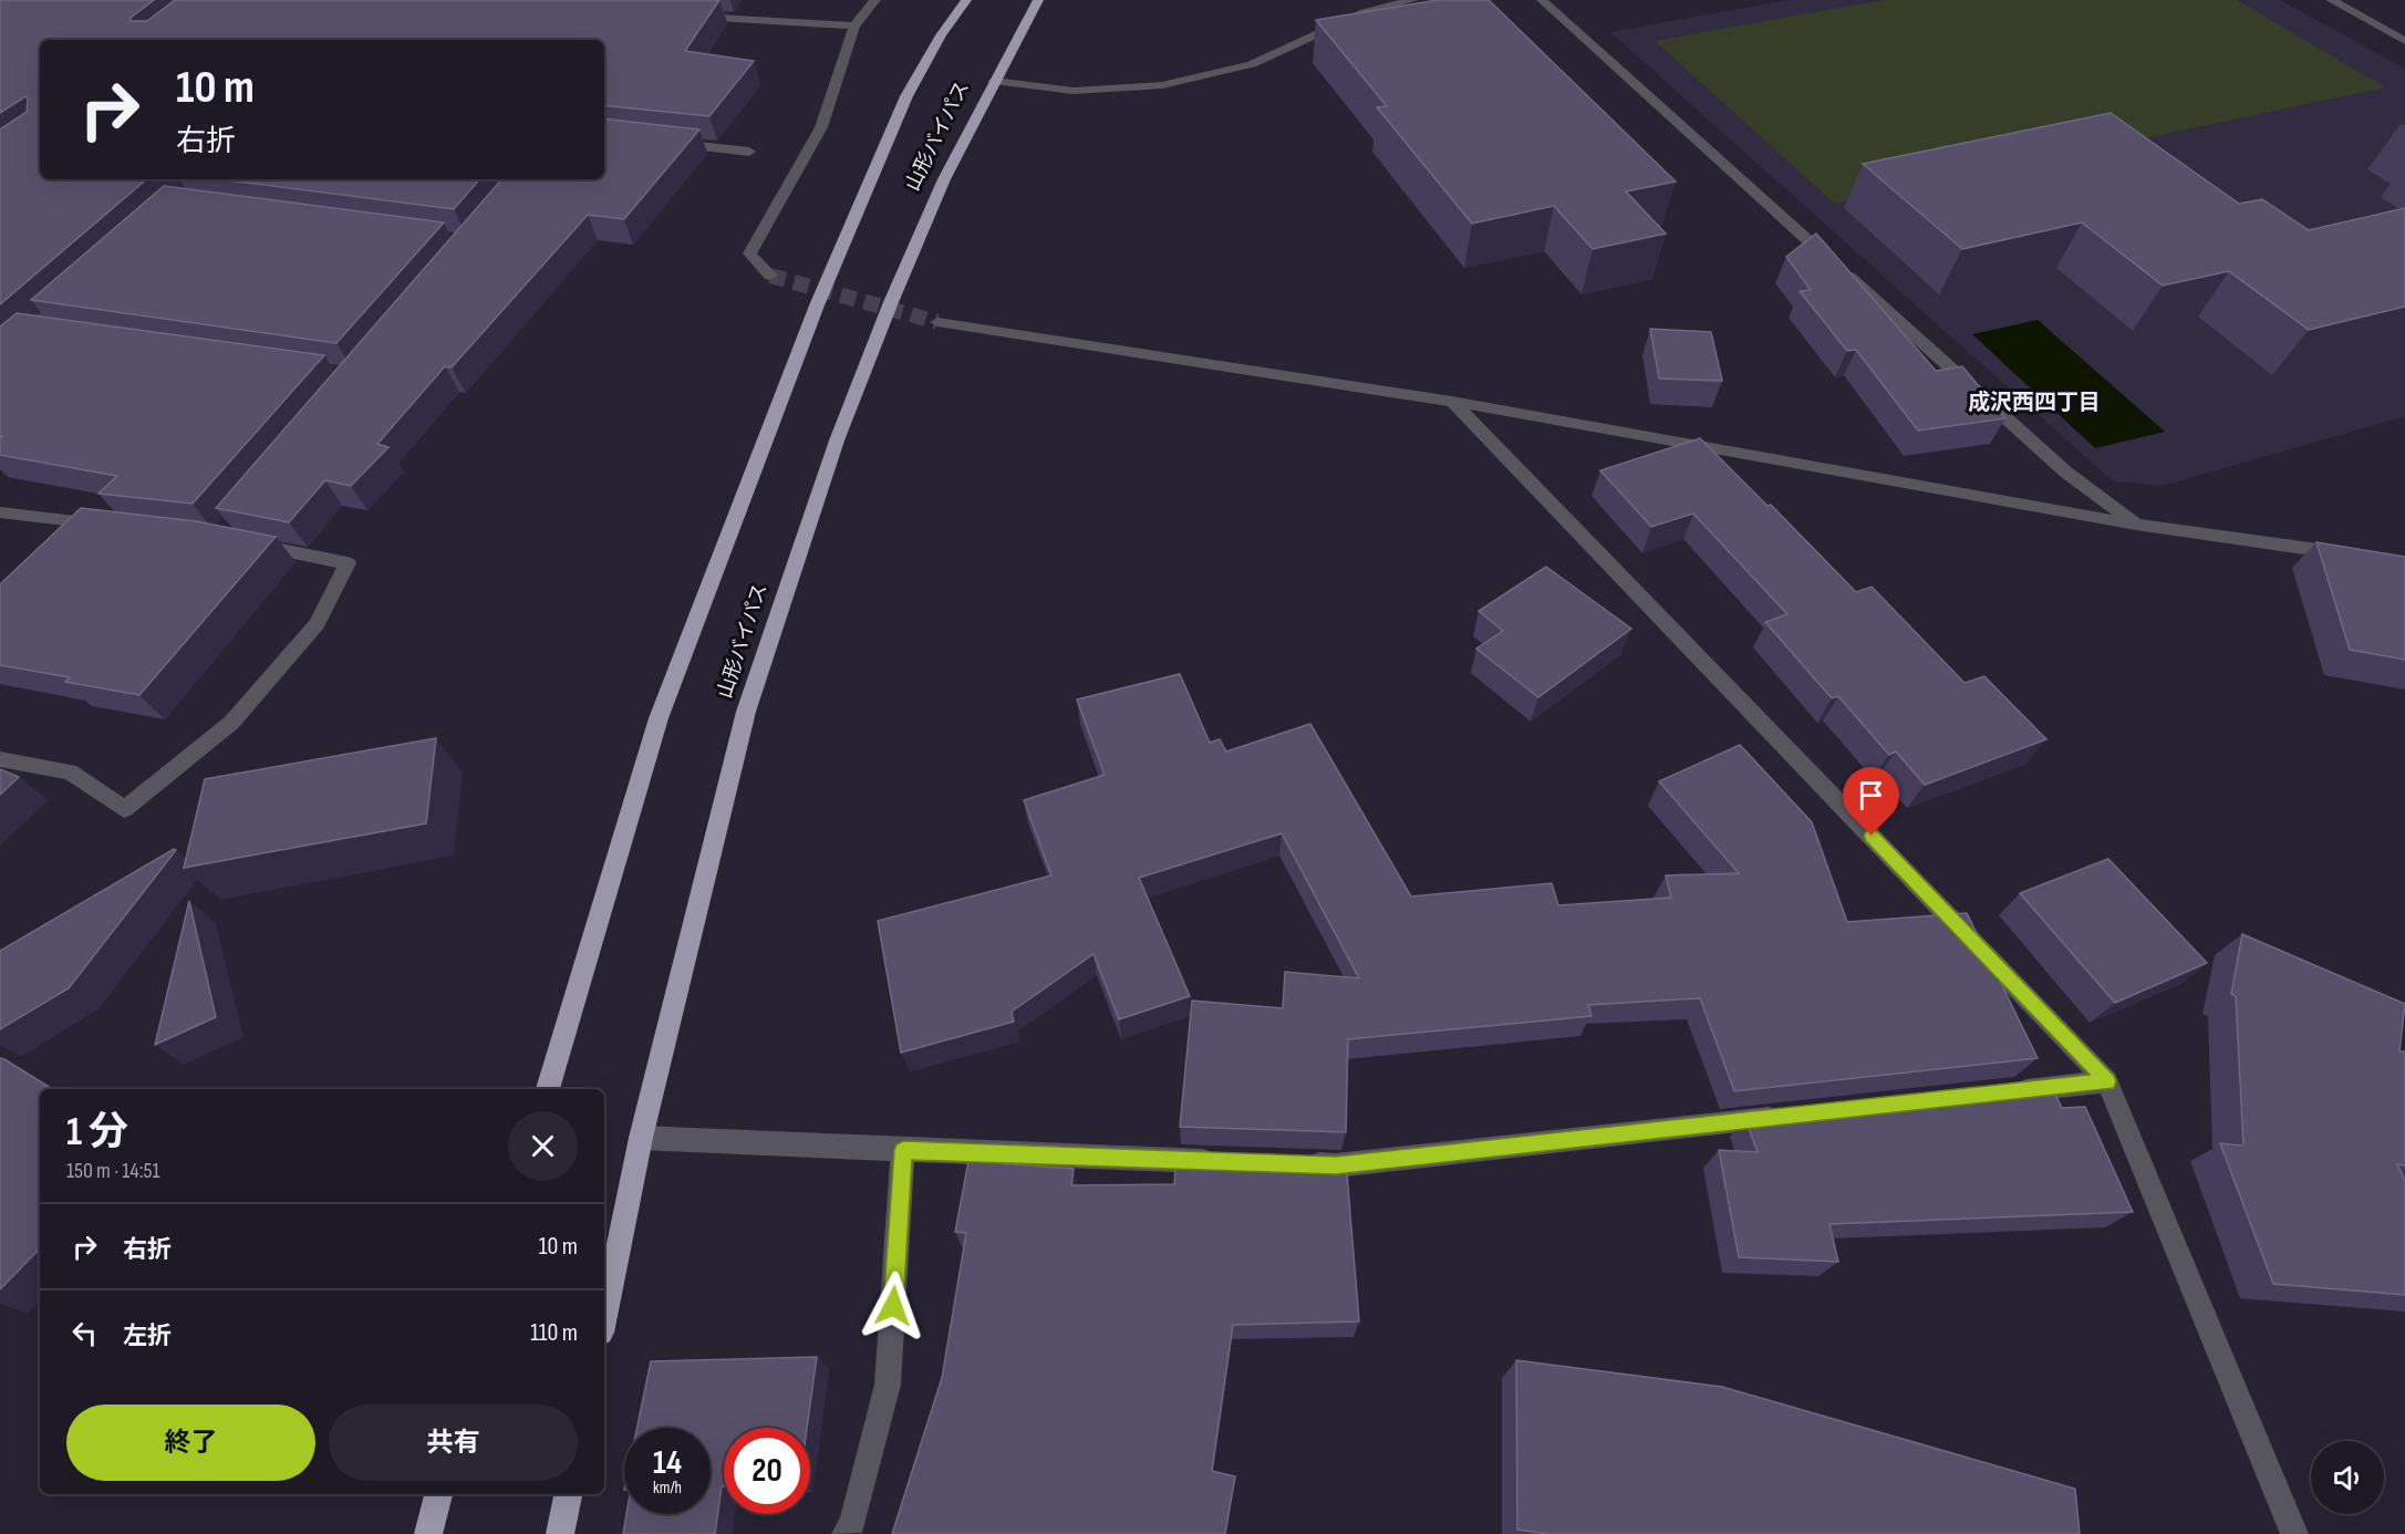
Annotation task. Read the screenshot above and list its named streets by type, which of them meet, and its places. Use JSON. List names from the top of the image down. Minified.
{"streets":{"highway":["山形バイパス"]},"districts":["成沢西四丁目"],"page":{"turn":["10 m","右折"],"heading":["1 分","150 m · 14:51"],"list":[{"name":"右折","value":"10 m"},{"name":"左折","value":"110 m"}],"buttons":["終了","共有"],"speed":"14 km/h","limit":"20"}}
